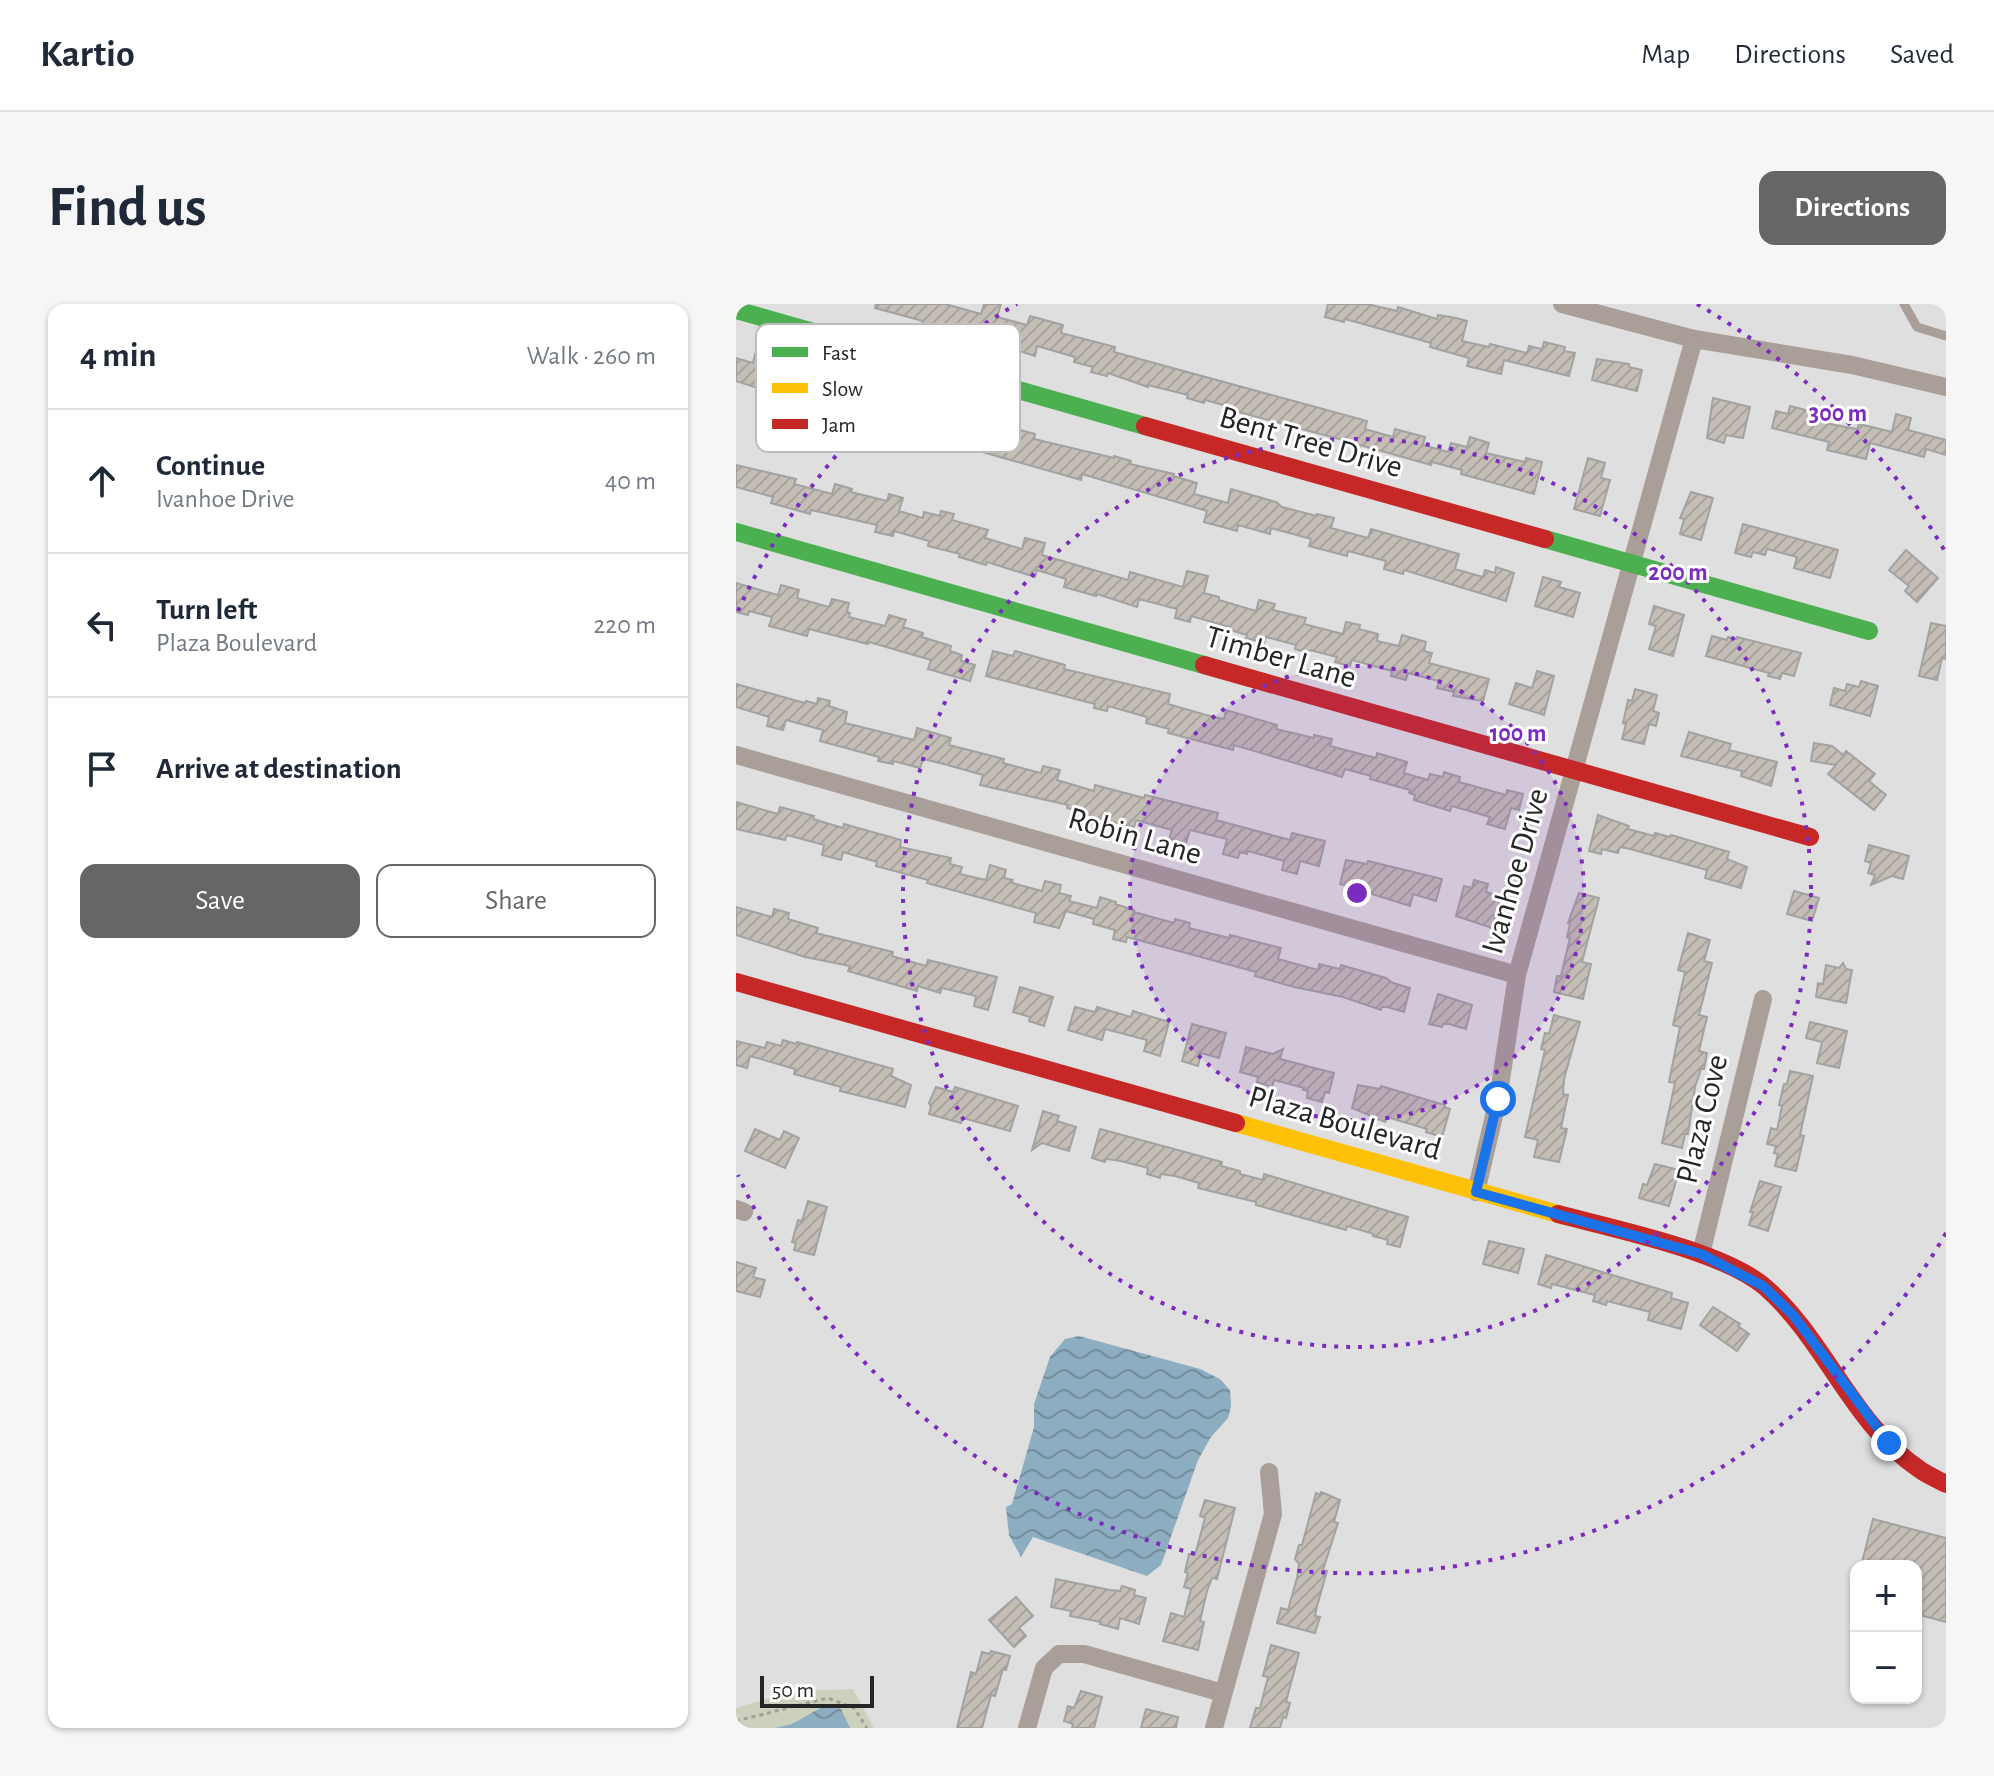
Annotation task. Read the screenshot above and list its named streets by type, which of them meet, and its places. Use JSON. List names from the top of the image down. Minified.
{"streets":{"street":["Bent Tree Drive","Timber Lane","Robin Lane","Ivanhoe Drive","Plaza Cove","Plaza Boulevard"]},"crossings":[["Bent Tree Drive","Ivanhoe Drive"],["Timber Lane","Ivanhoe Drive"],["Robin Lane","Ivanhoe Drive"],["Ivanhoe Drive","Plaza Boulevard"],["Plaza Cove","Plaza Boulevard"]],"legend":["Fast","Slow","Jam"],"scale_bar":"50 m","page":{"header":"Kartio","nav":["Map","Directions","Saved"],"buttons":["Directions",["Save","Share"]],"title":"Find us","heading":["4 min","Walk · 260 m"],"list":[["Continue","Ivanhoe Drive","40 m"],["Turn left","Plaza Boulevard","220 m"],"Arrive at destination"],"map_buttons":["+","−"],"scale":"50 m"},"rings":["300 m","200 m","100 m"]}
